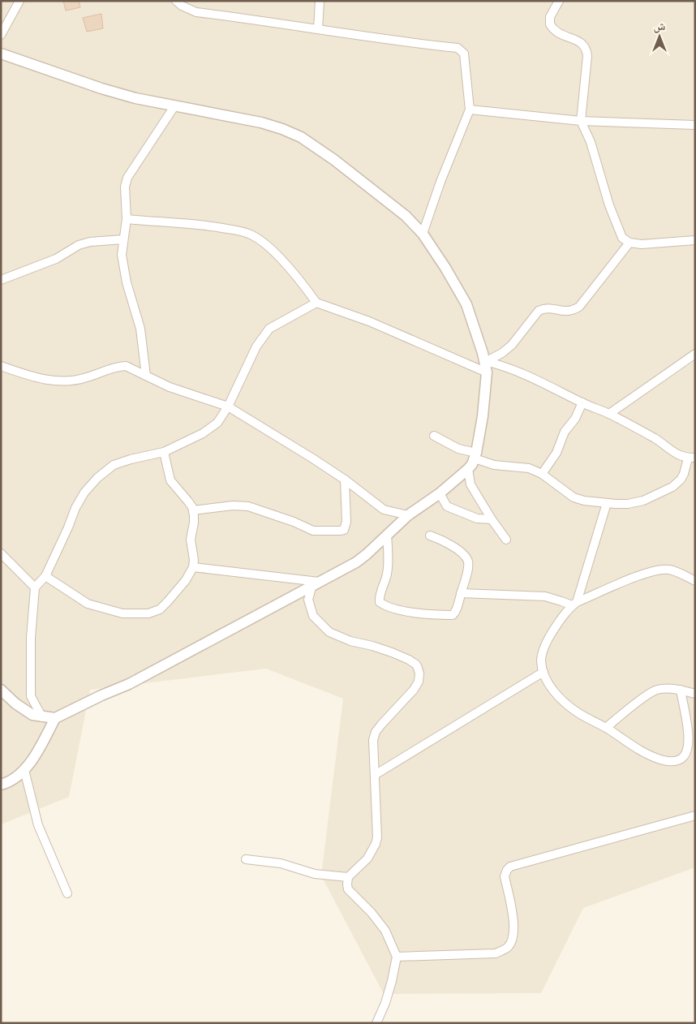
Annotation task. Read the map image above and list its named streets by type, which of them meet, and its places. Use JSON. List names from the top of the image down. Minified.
{"north":"top"}
